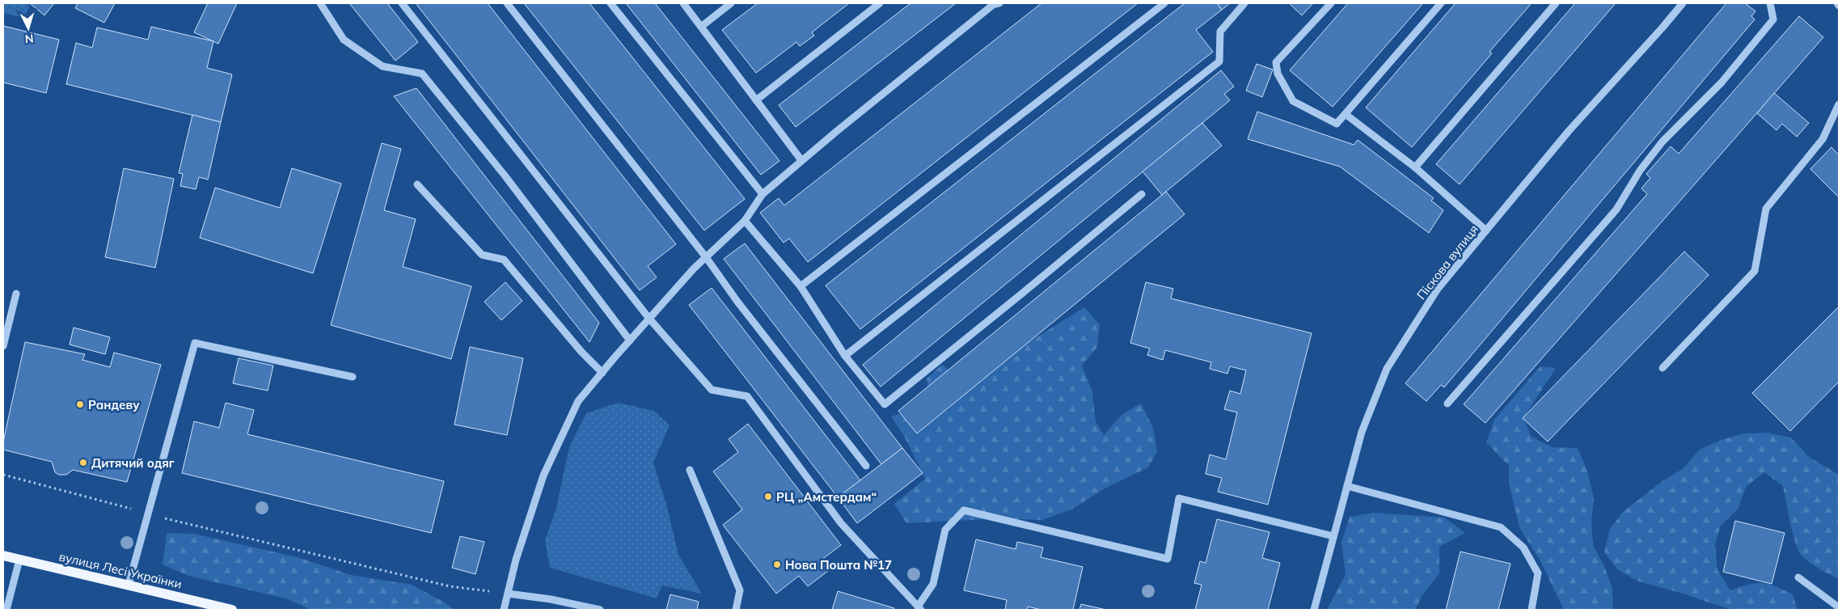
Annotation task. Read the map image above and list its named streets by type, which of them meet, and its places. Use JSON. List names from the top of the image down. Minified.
{"streets":{"main road":["вулиця Лесі Українки"],"street":["Піскова вулиця"]},"places":["Рандеву","Дитячий одяг","РЦ „Амстердам“","Нова Пошта №17"],"north":"bottom"}
